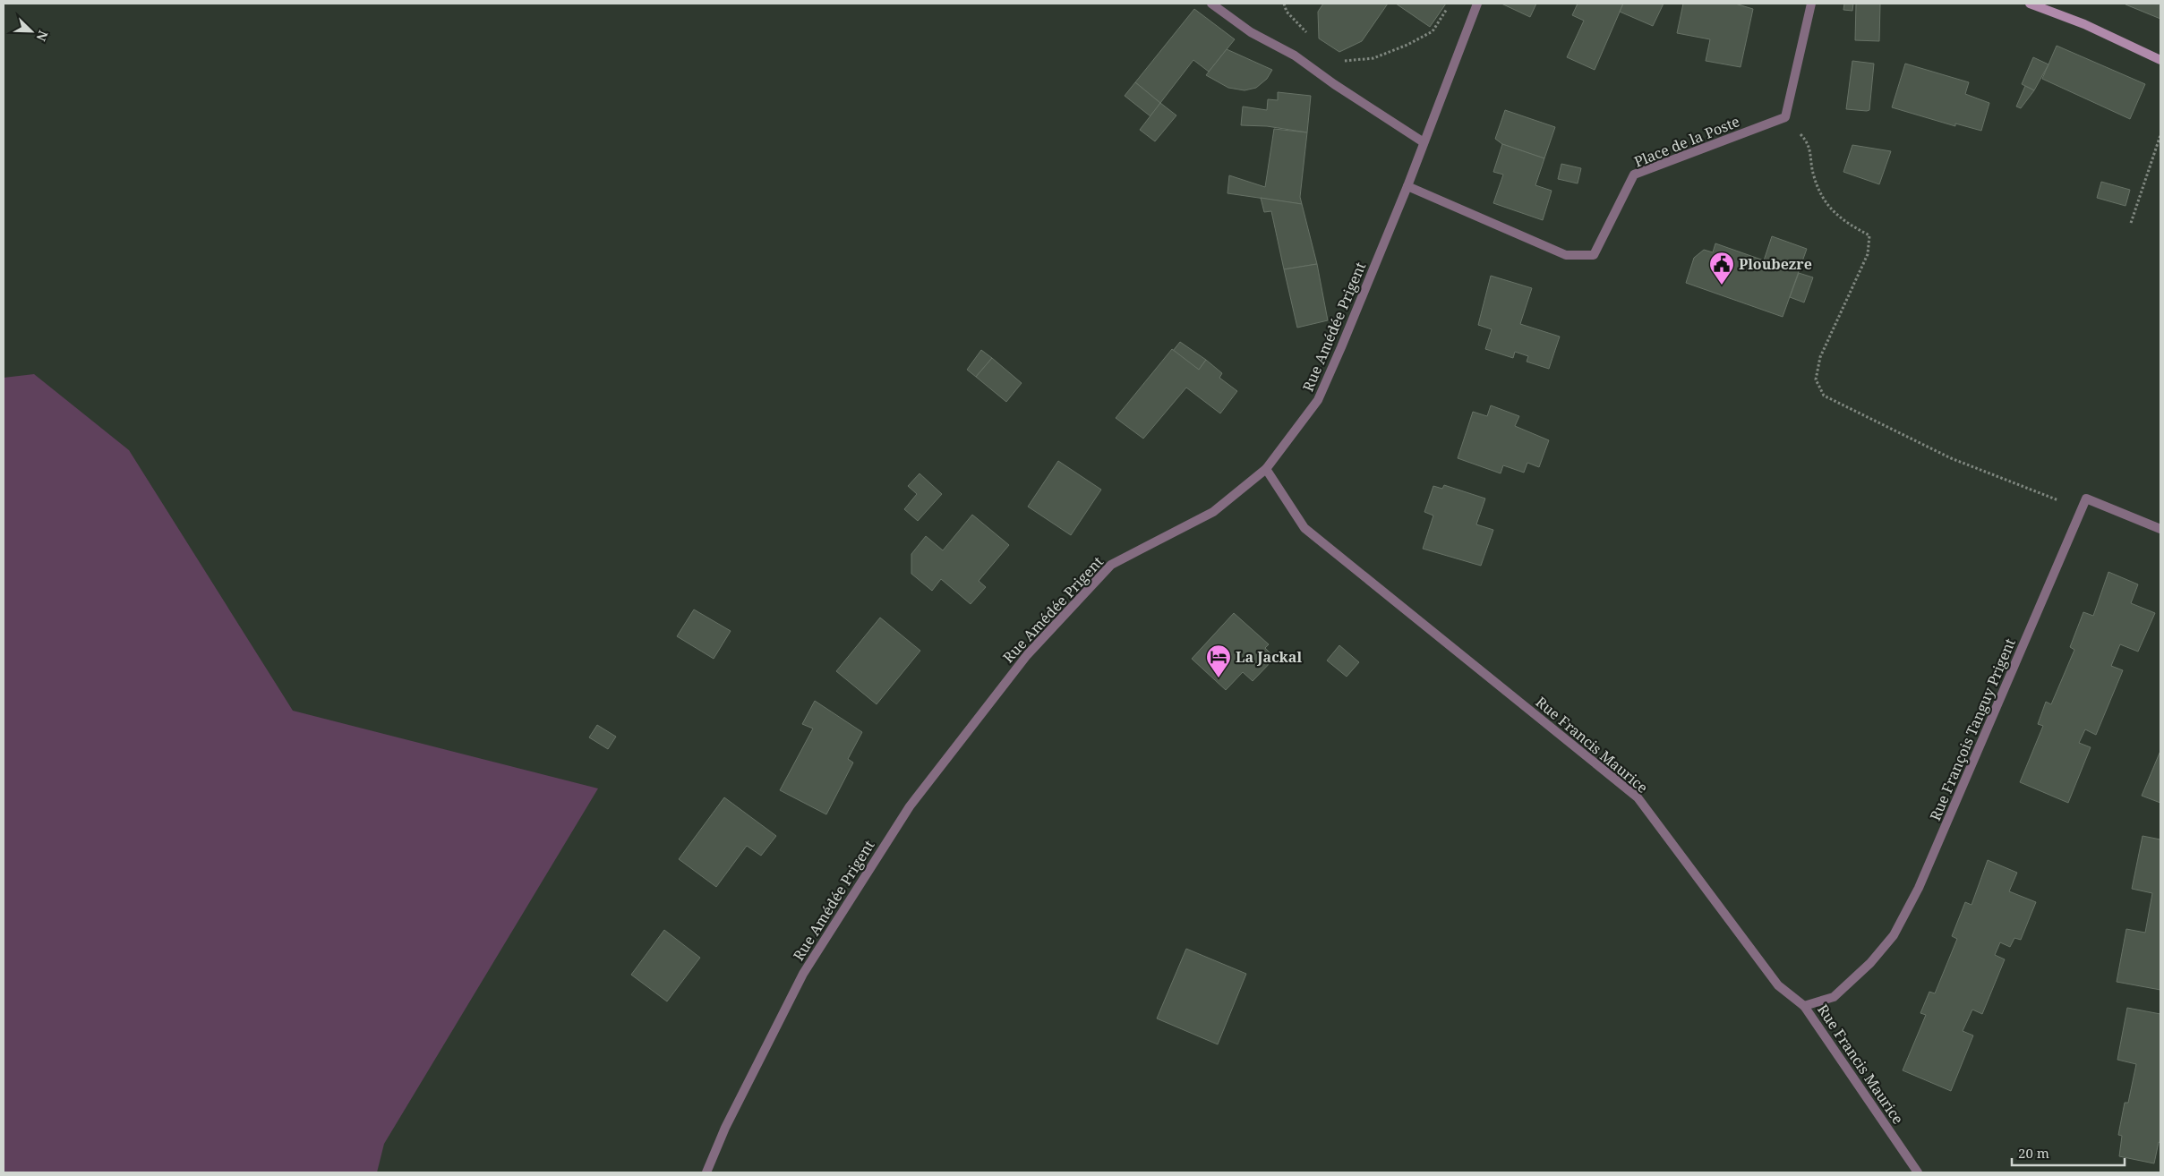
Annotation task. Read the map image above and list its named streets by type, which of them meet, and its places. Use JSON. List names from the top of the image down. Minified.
{"streets":{"street":["Place de la Poste","Rue Amédée Prigent","Rue François Tanguy Prigent","Rue Francis Maurice"]},"crossings":[["Place de la Poste","Rue Amédée Prigent"],["Rue Amédée Prigent","Rue Francis Maurice"],["Rue François Tanguy Prigent","Rue Francis Maurice"]],"places":{"public building":["Ploubezre"],"hotel":["La Jackal"]},"scale_bar":"20 m","north":"bottom right"}
